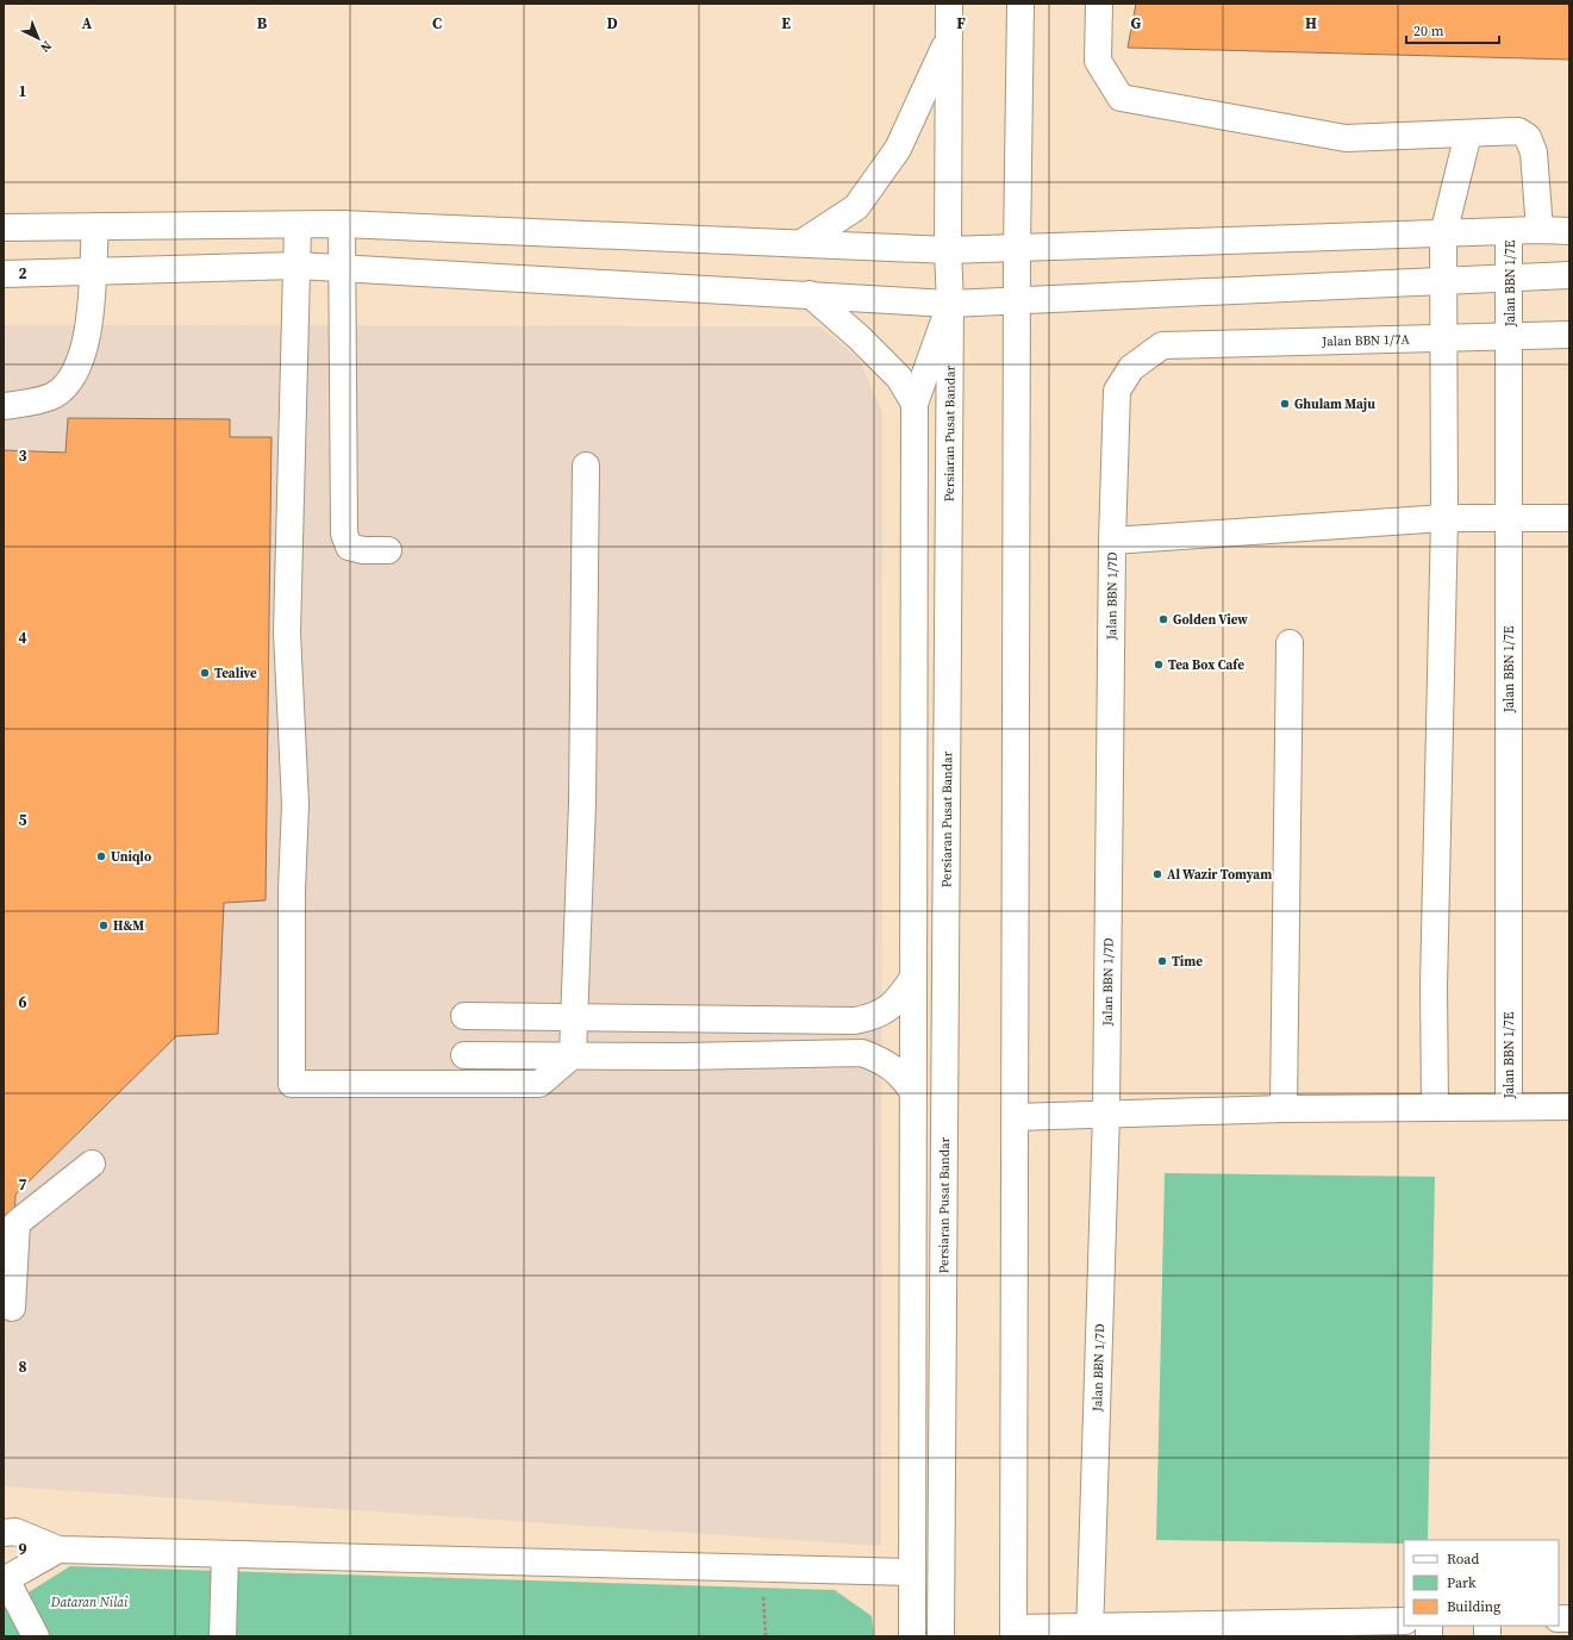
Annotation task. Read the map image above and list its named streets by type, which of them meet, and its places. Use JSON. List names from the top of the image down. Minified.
{"streets":{"street":["Jalan BBN 1/7E","Jalan BBN 1/7A","Persiaran Pusat Bandar","Jalan BBN 1/7D"]},"crossings":[["Jalan BBN 1/7E","Jalan BBN 1/7A"],["Jalan BBN 1/7A","Jalan BBN 1/7D"]],"parks":["Dataran Nilai"],"places":["Ghulam Maju","Golden View","Tea Box Cafe","Tealive","Uniqlo","Al Wazir Tomyam","H&M","Time"],"legend":["Road","Park","Building"],"scale_bar":"20 m","north":"bottom right","grid":{"columns":["A","B","C","D","E","F","G","H"],"rows":["1","2","3","4","5","6","7","8","9"]}}
